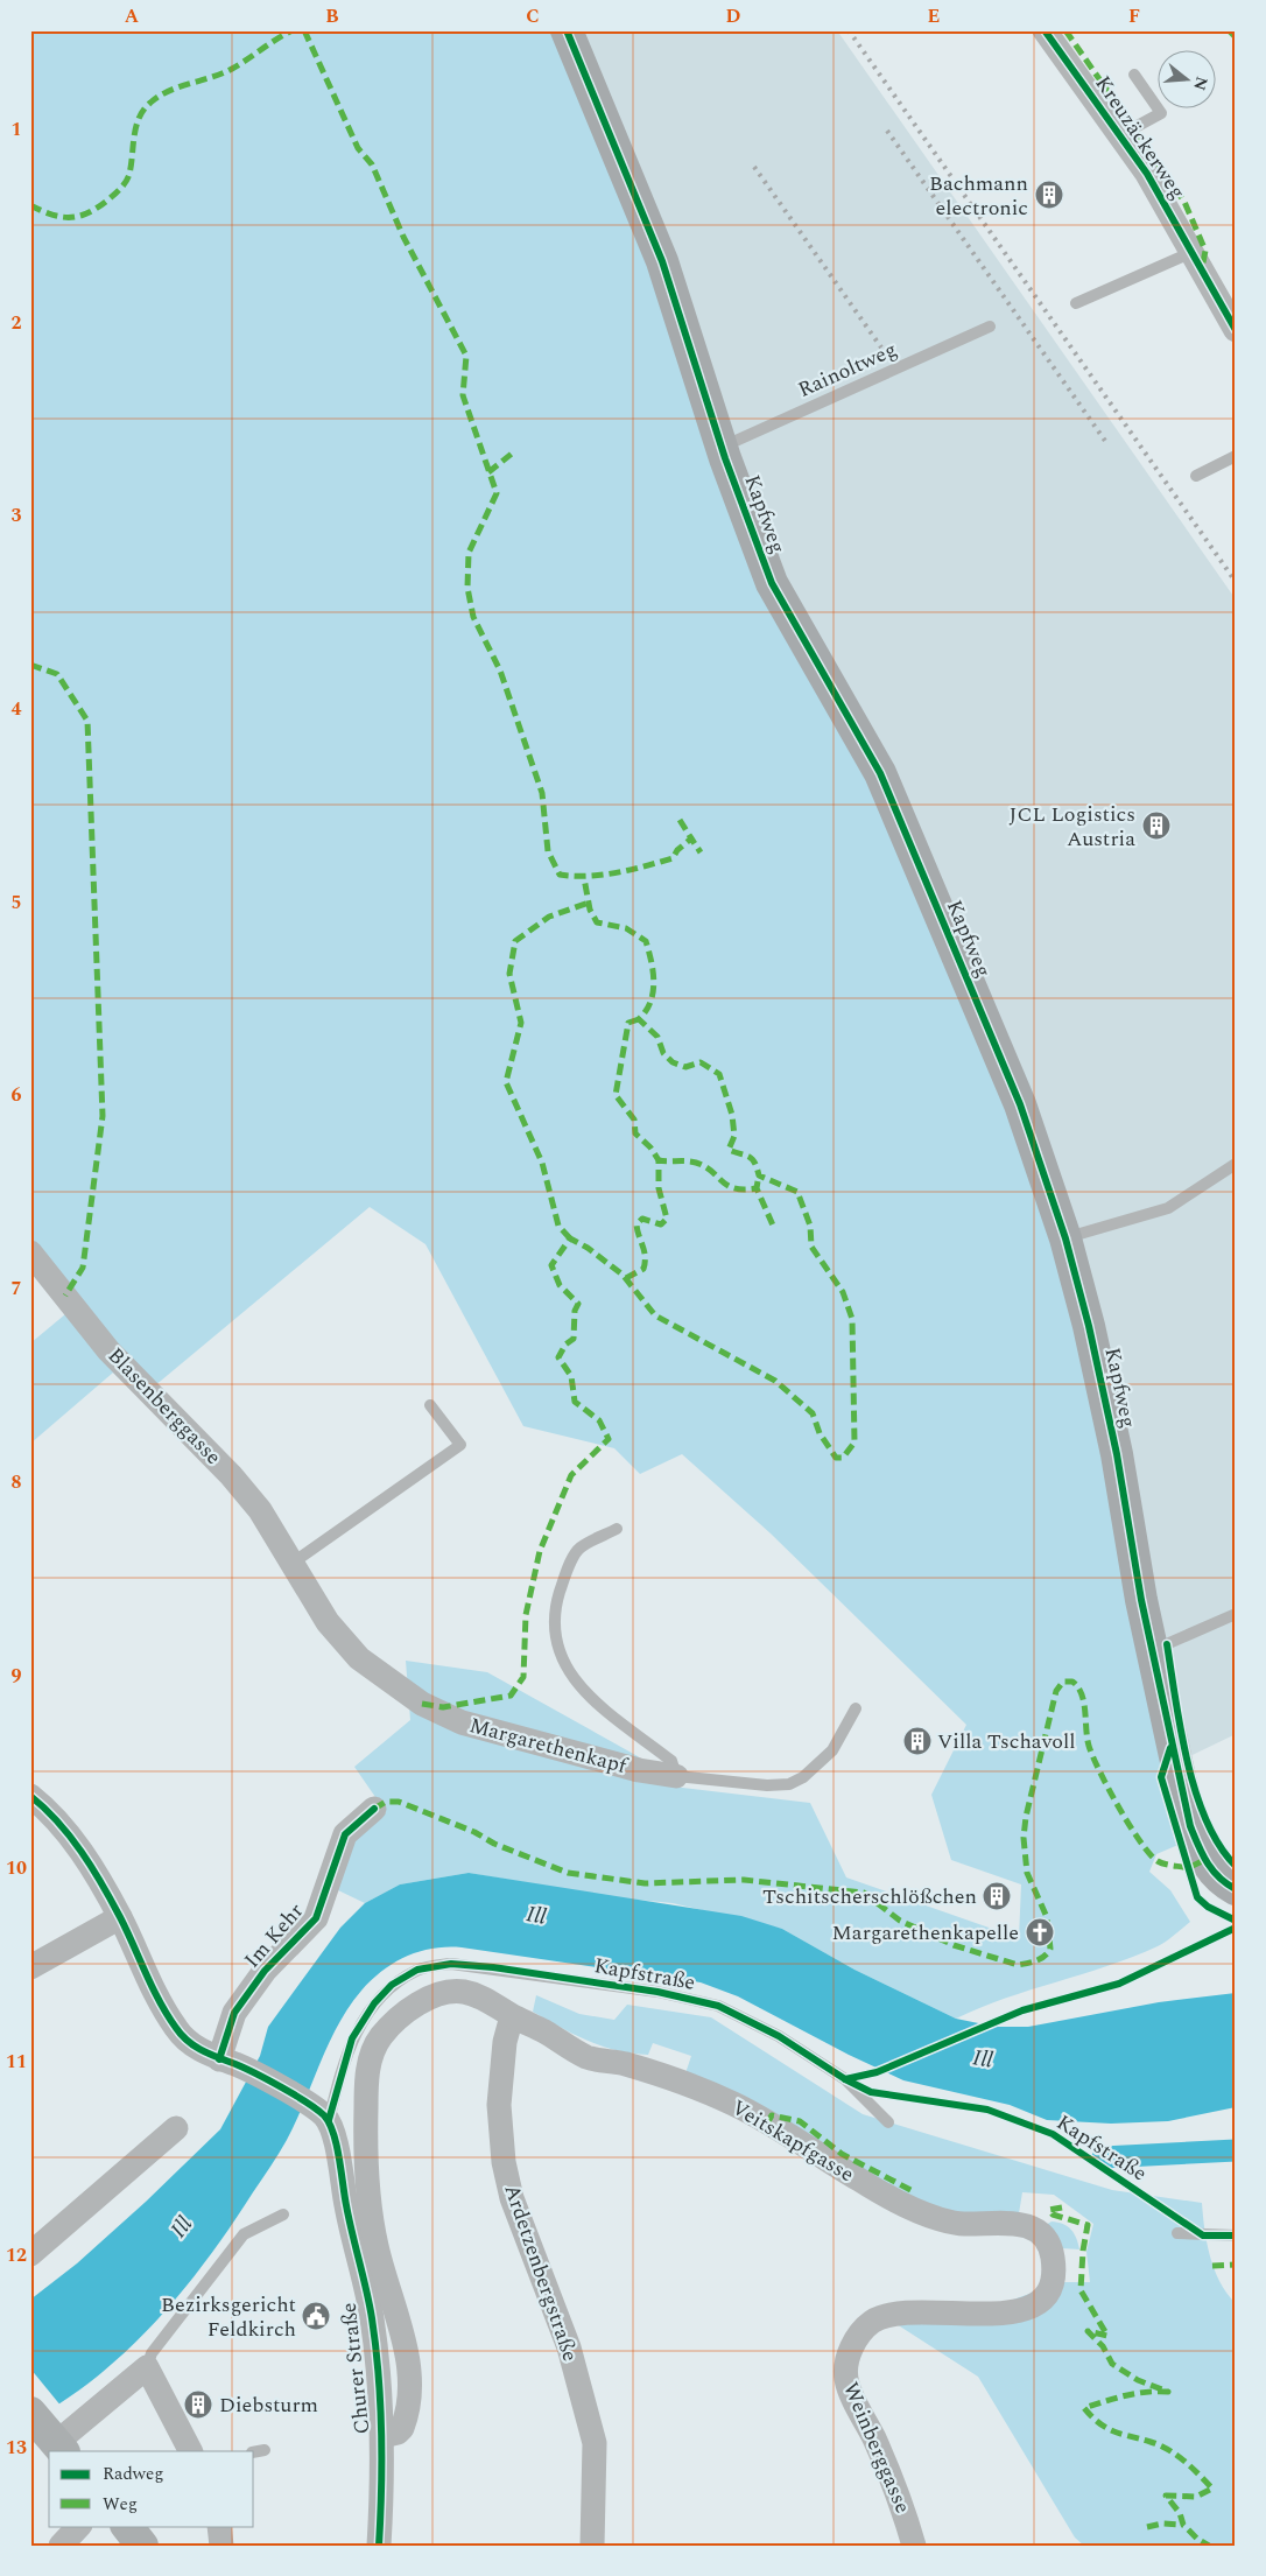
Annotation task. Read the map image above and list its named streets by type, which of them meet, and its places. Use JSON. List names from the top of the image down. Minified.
{"streets":{"street":["Kreuzäckerweg","Kapfweg","Blasenberggasse","Margarethenkapf","Im Kehr","Veitskapfgasse","Ardetzenbergstraße","Churer Straße","Weinberggasse"],"lane":["Rainoltweg","Kapfstraße"]},"crossings":[["Rainoltweg","Kapfweg"],["Blasenberggasse","Margarethenkapf"],["Kapfstraße","Churer Straße"],["Veitskapfgasse","Ardetzenbergstraße"],["Veitskapfgasse","Weinberggasse"]],"water":["Ill"],"places":{"building":["Bachmann electronic","JCL Logistics Austria","Villa Tschavoll","Tschitscherschlößchen","Diebsturm"],"church":["Margarethenkapelle"],"public building":["Bezirksgericht Feldkirch"]},"legend":["Radweg","Weg"],"north":"right","grid":{"columns":["A","B","C","D","E","F"],"rows":["1","2","3","4","5","6","7","8","9","10","11","12","13"]}}
